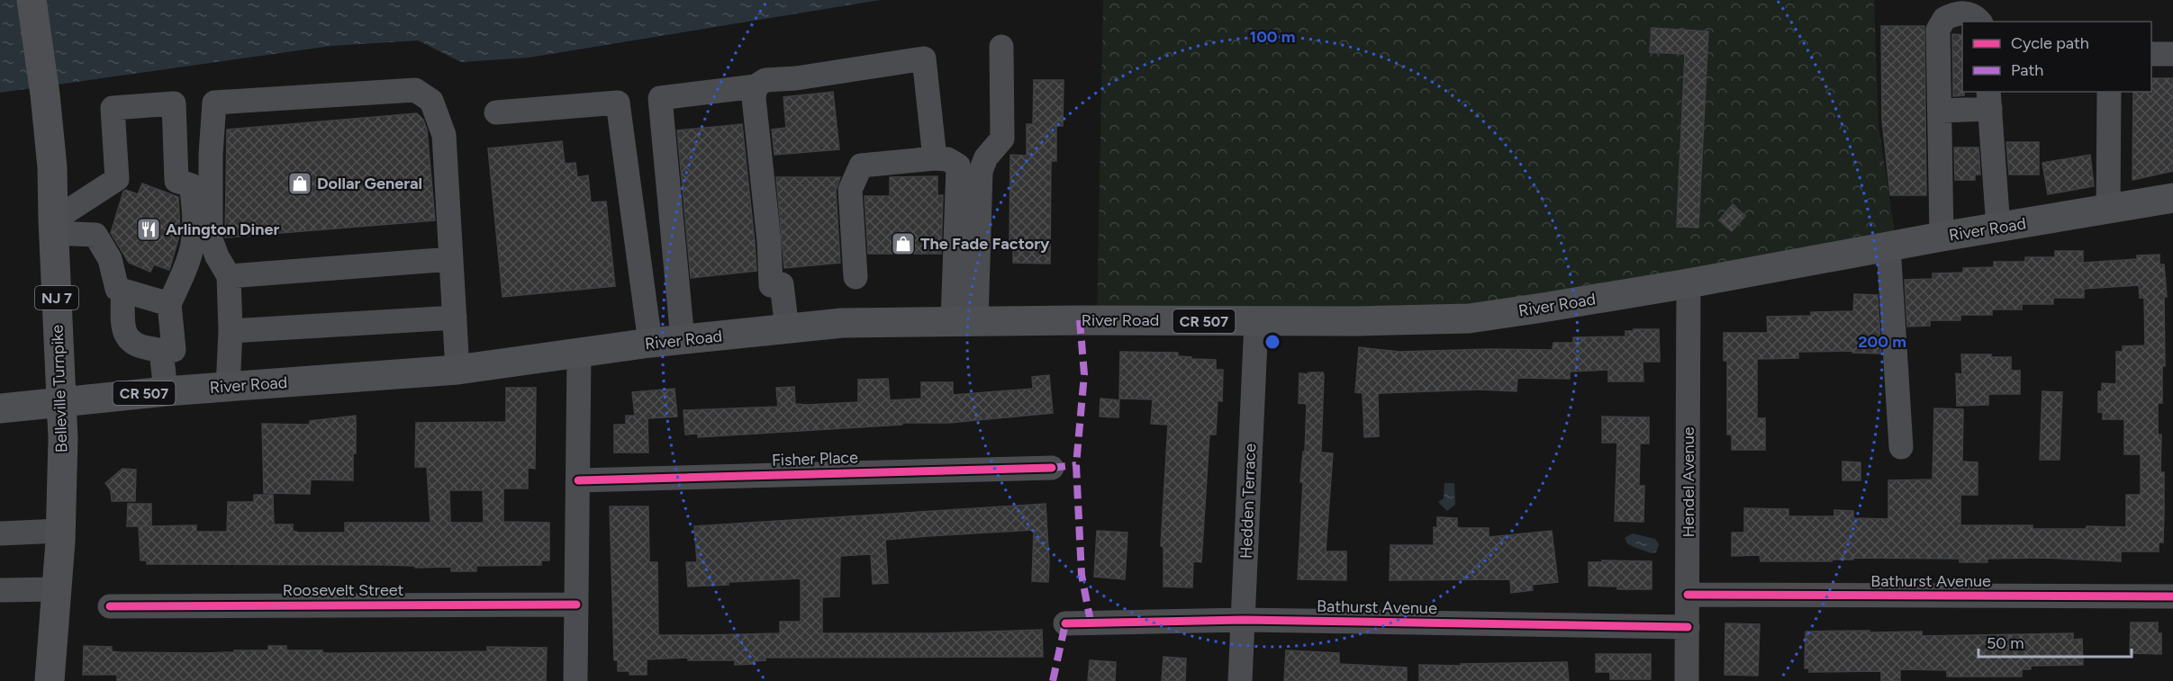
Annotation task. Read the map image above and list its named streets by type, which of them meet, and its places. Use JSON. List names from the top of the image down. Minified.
{"streets":{"main road":["River Road","NJ 7","CR 507","Belleville Turnpike"],"street":["Fisher Place","Hendel Avenue","Hedden Terrace","Bathurst Avenue","Roosevelt Street"]},"crossings":[["River Road","Belleville Turnpike"],["River Road","Hendel Avenue"],["River Road","Hedden Terrace"],["Hendel Avenue","Bathurst Avenue"],["Hedden Terrace","Bathurst Avenue"]],"places":{"shop":["Dollar General","The Fade Factory"],"restaurant":["Arlington Diner"]},"legend":["Cycle path","Path"],"scale_bar":"50 m","rings":["100 m","200 m"]}
